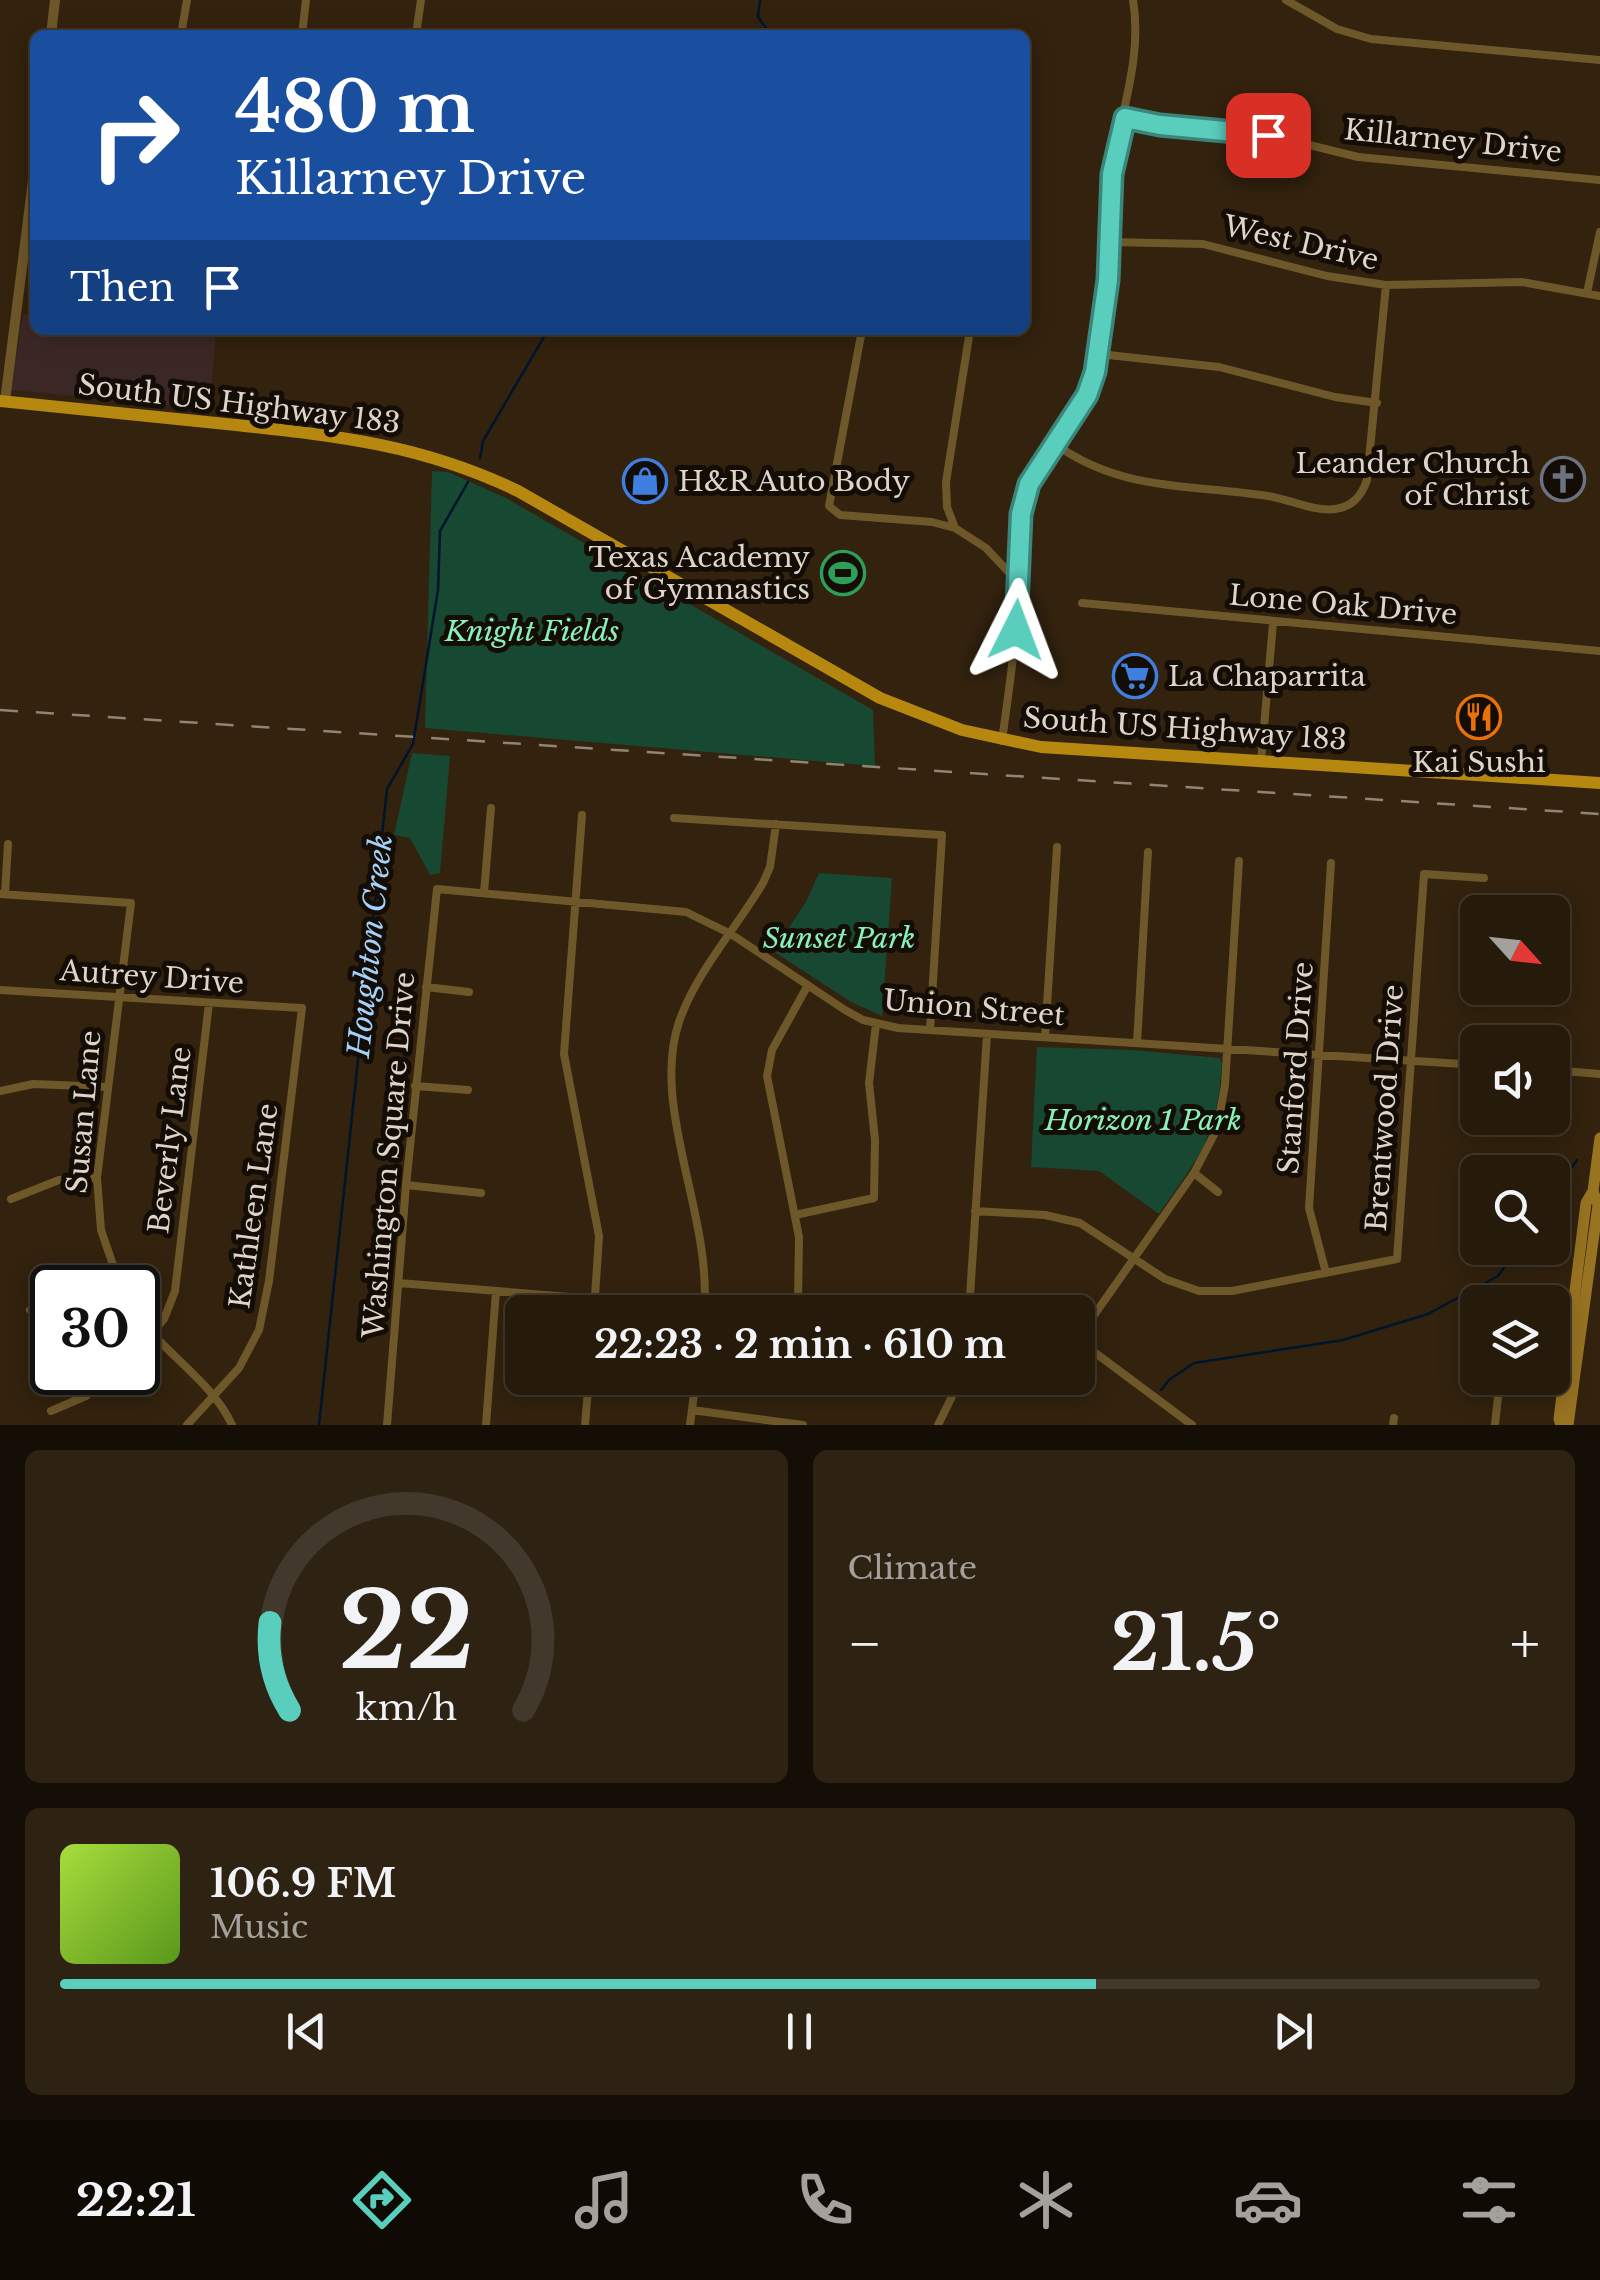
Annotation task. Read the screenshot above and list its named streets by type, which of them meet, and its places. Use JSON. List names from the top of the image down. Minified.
{"streets":{"main road":["South US Highway 183"],"street":["Killarney Drive","West Drive","Lone Oak Drive","Autrey Drive","Union Street","Stanford Drive","Brentwood Drive","Susan Lane","Beverly Lane","Washington Square Drive","Kathleen Lane"]},"crossings":[["Autrey Drive","Susan Lane"],["Autrey Drive","Beverly Lane"],["Autrey Drive","Kathleen Lane"],["Union Street","Stanford Drive"],["Union Street","Brentwood Drive"],["Union Street","Washington Square Drive"],["Stanford Drive","Brentwood Drive"]],"water":["Houghton Creek"],"parks":["Knight Fields","Sunset Park","Horizon 1 Park"],"places":{"church":["Leander Church of Christ"],"shop":["H&R Auto Body"],"sports":["Texas Academy of Gymnastics"],"supermarket":["La Chaparrita"],"restaurant":["Kai Sushi"]},"north":"bottom right","page":{"turn":["480 m","Killarney Drive"],"then":"Then","limit":"30","trip":"22:23 · 2 min · 610 m","tile":"Climate","heat":["−","21.5°","+"],"song":["106.9 FM","Music"],"tabs":"22:21","gauge":["22","km/h"]}}
